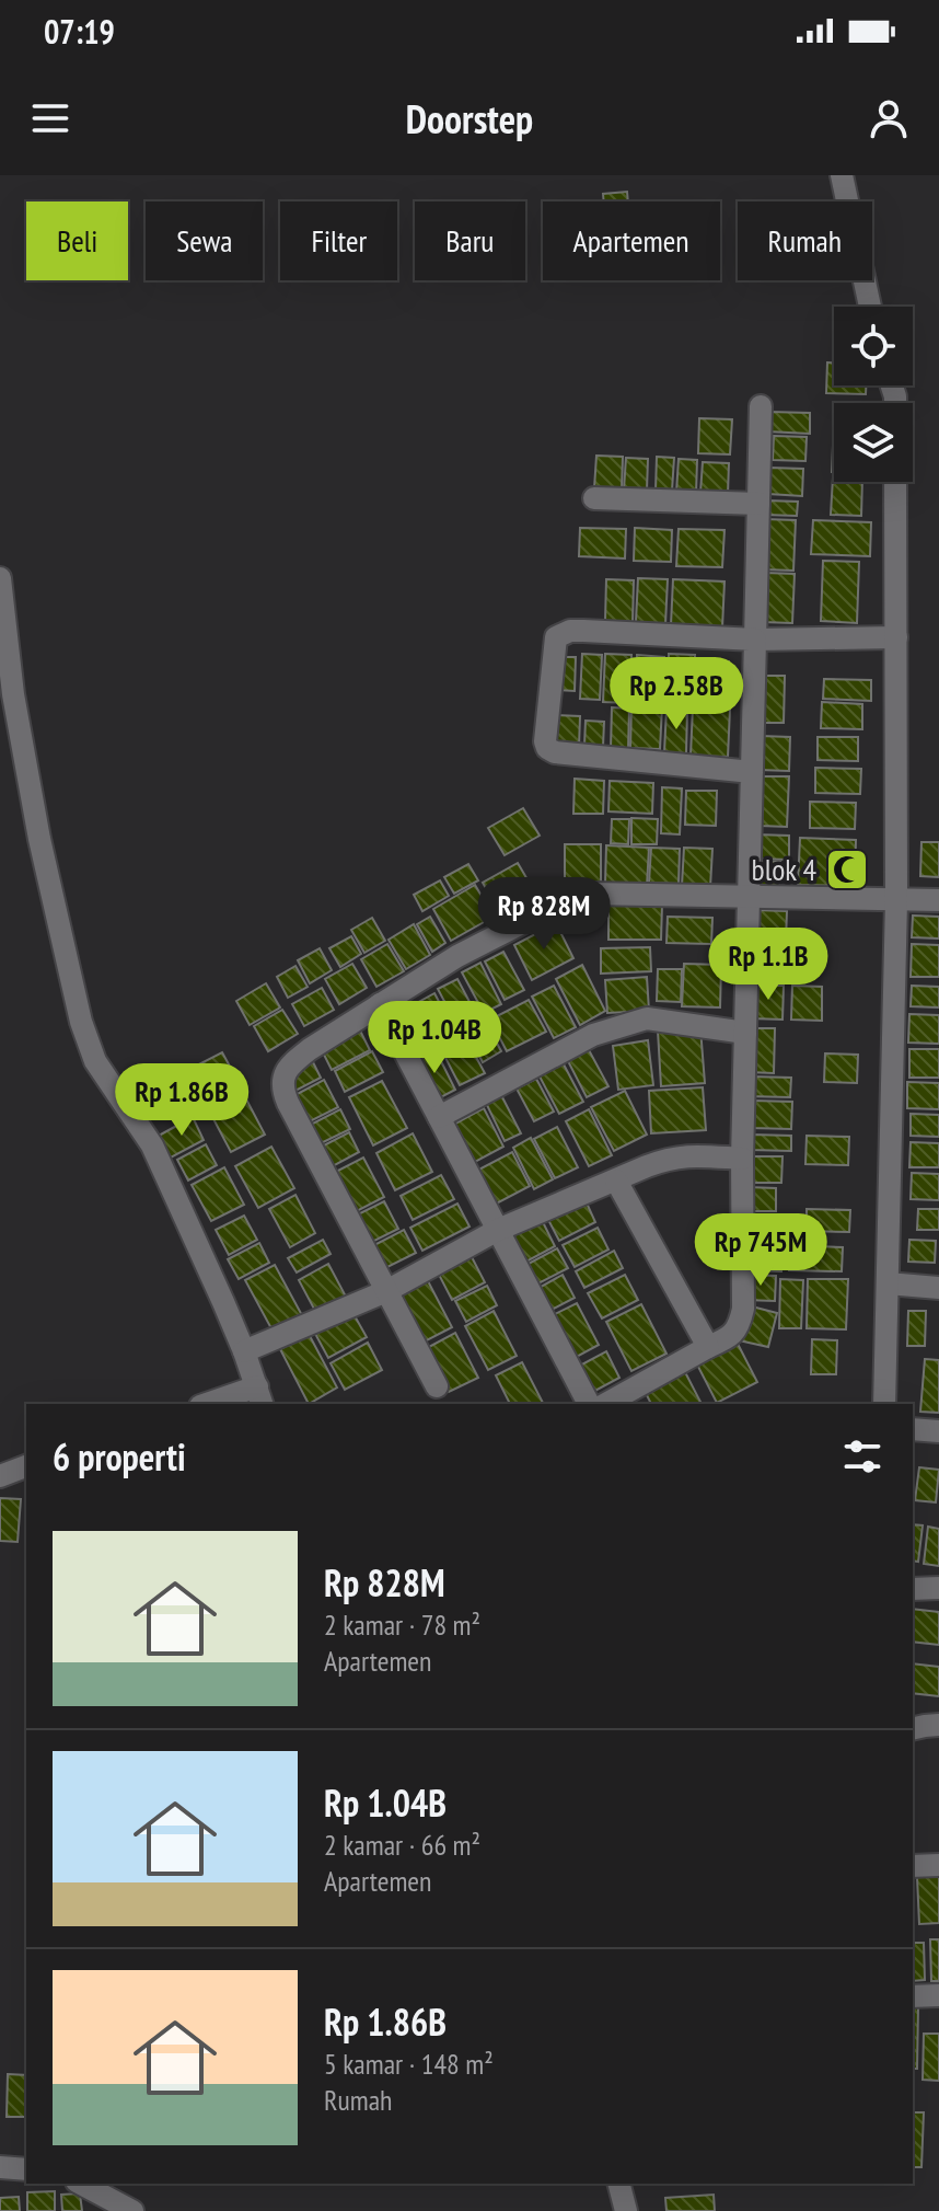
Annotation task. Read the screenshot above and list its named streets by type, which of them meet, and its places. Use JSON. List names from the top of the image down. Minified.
{"places":{"mosque":["blok 4"]},"page":{"status":"07:19","header":"Doorstep","chip":["Beli","Sewa","Filter","Baru","Apartemen","Rumah"],"price":["Rp 2.58B","Rp 828M","Rp 1.1B","Rp 1.04B","Rp 1.86B","Rp 745M"],"heading":"6 properti","list":[{"name":"Rp 828M","note":"2 kamar · 78 m² · Apartemen"},{"name":"Rp 1.04B","note":"2 kamar · 66 m² · Apartemen"},{"name":"Rp 1.86B","note":"5 kamar · 148 m² · Rumah"}]}}
